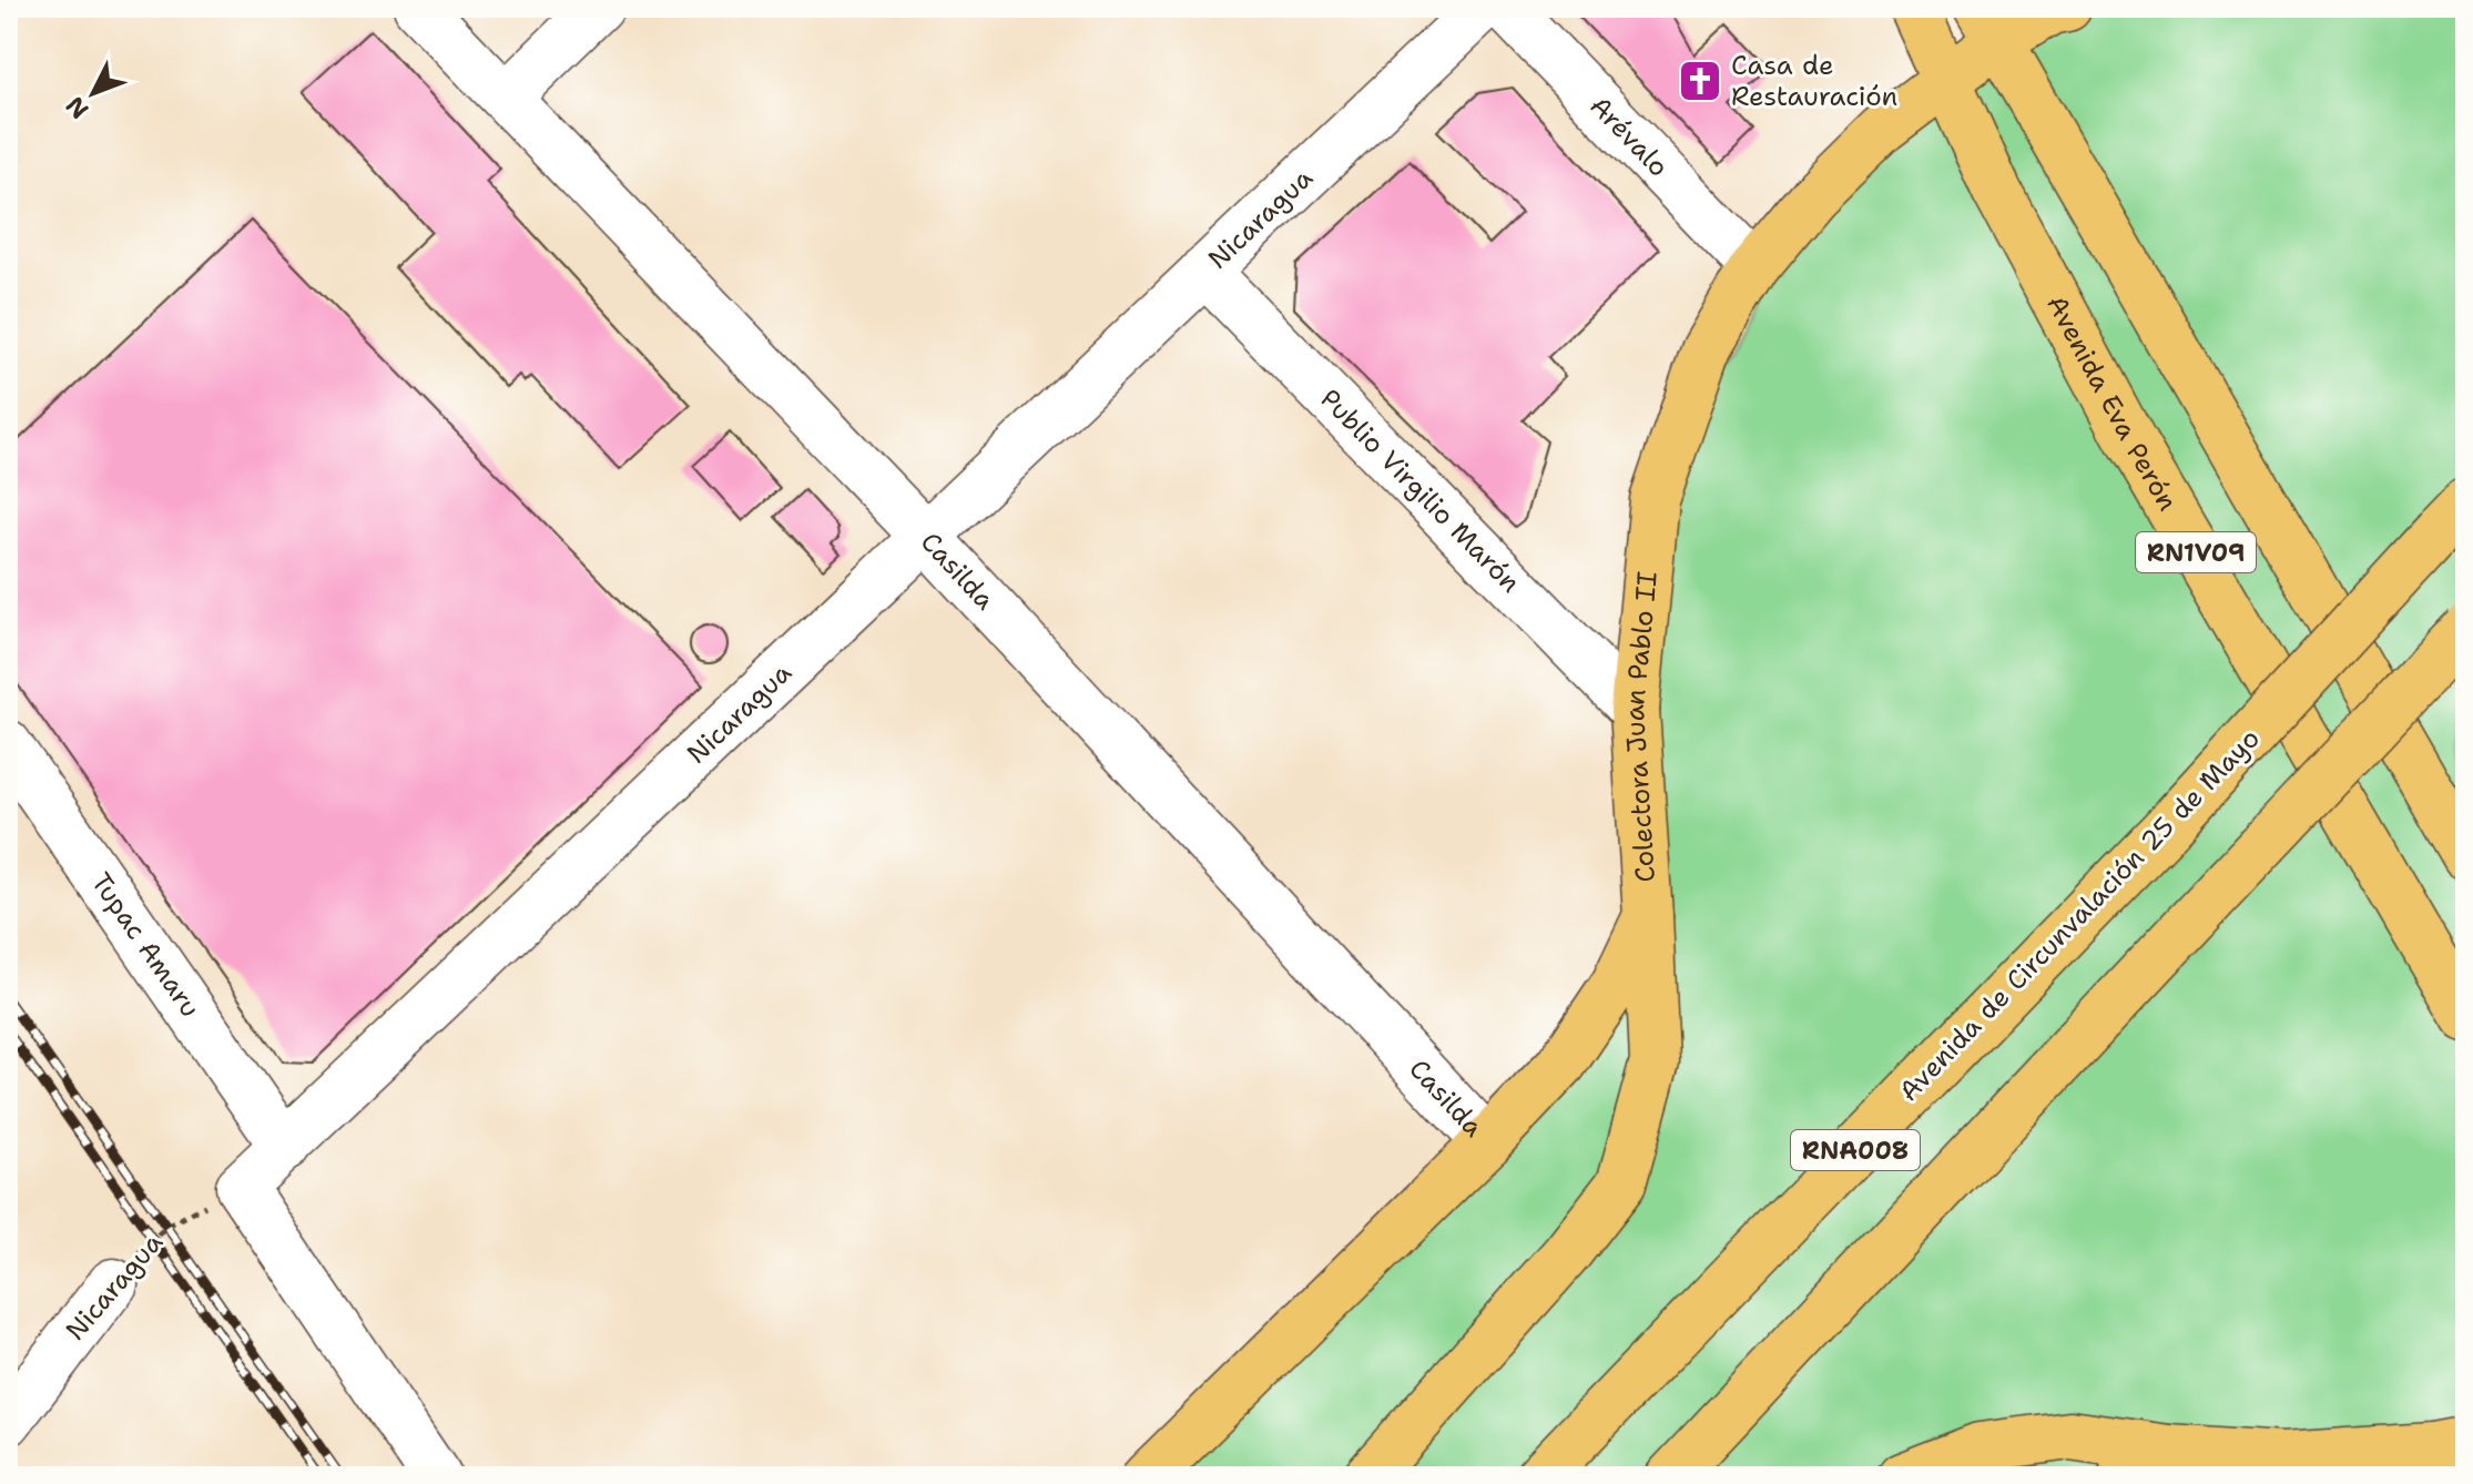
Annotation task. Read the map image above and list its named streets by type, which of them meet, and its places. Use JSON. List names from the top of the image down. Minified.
{"streets":{"main road":["Avenida Eva Perón","RN1V09","Colectora Juan Pablo II","Avenida de Circunvalación 25 de Mayo","RNA008"],"street":["Arévalo","Nicaragua","Publio Virgilio Marón","Casilda","Tupac Amaru"]},"crossings":[["Arévalo","Colectora Juan Pablo II"],["Nicaragua","Publio Virgilio Marón"],["Nicaragua","Casilda"],["Nicaragua","Tupac Amaru"],["Avenida Eva Perón","Colectora Juan Pablo II"],["Publio Virgilio Marón","Colectora Juan Pablo II"],["RN1V09","Colectora Juan Pablo II"],["Casilda","Colectora Juan Pablo II"]],"places":{"church":["Casa de Restauración"]},"north":"bottom left"}
